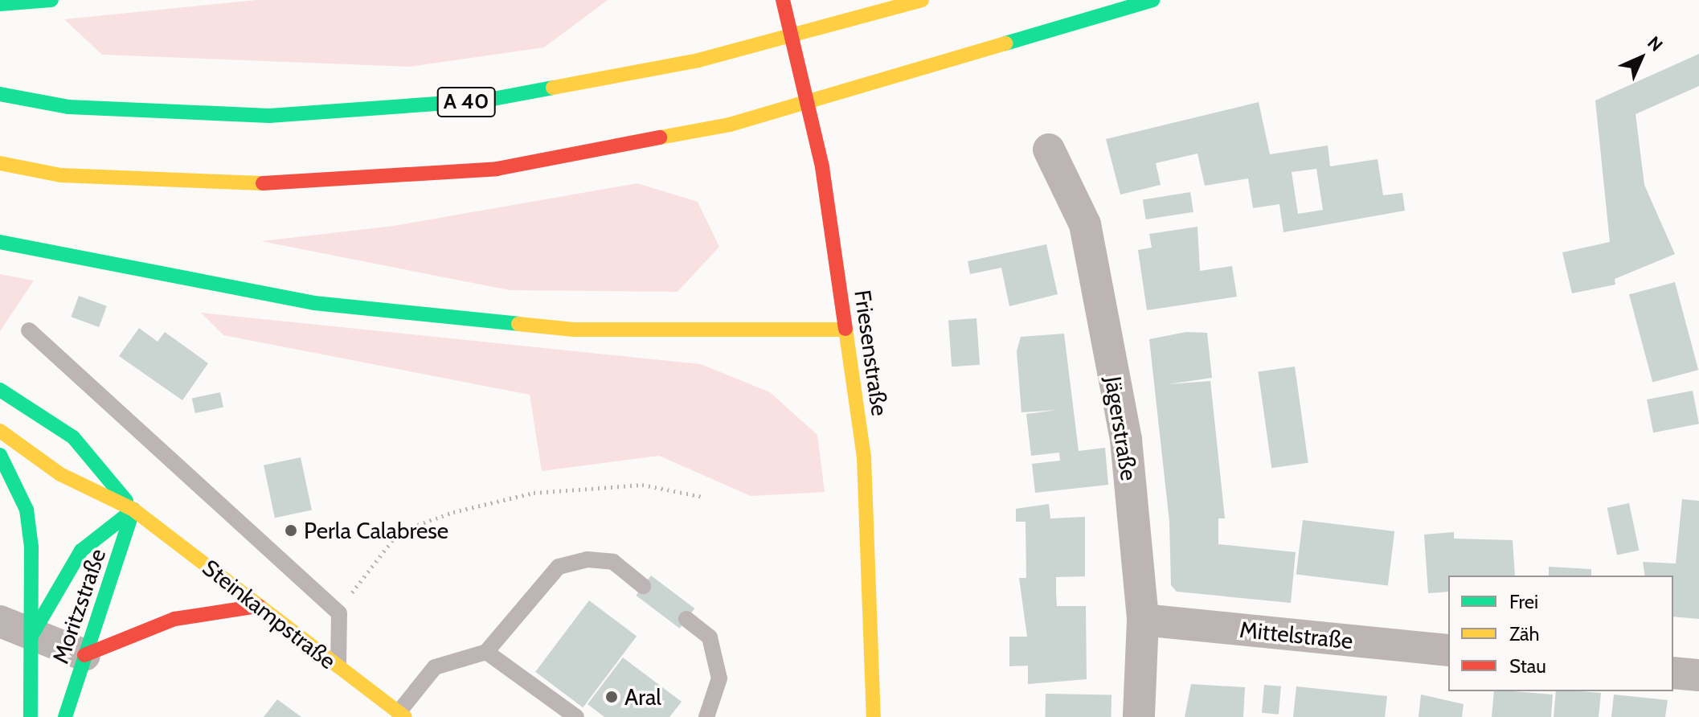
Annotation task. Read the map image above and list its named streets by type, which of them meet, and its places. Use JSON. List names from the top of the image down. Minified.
{"streets":{"main road":["A 40","Friesenstraße","Moritzstraße","Steinkampstraße"],"street":["Jägerstraße","Mittelstraße"]},"crossings":[["Jägerstraße","Mittelstraße"],["Moritzstraße","Steinkampstraße"]],"places":["Perla Calabrese","Aral"],"legend":["Frei","Zäh","Stau"],"north":"top right"}
